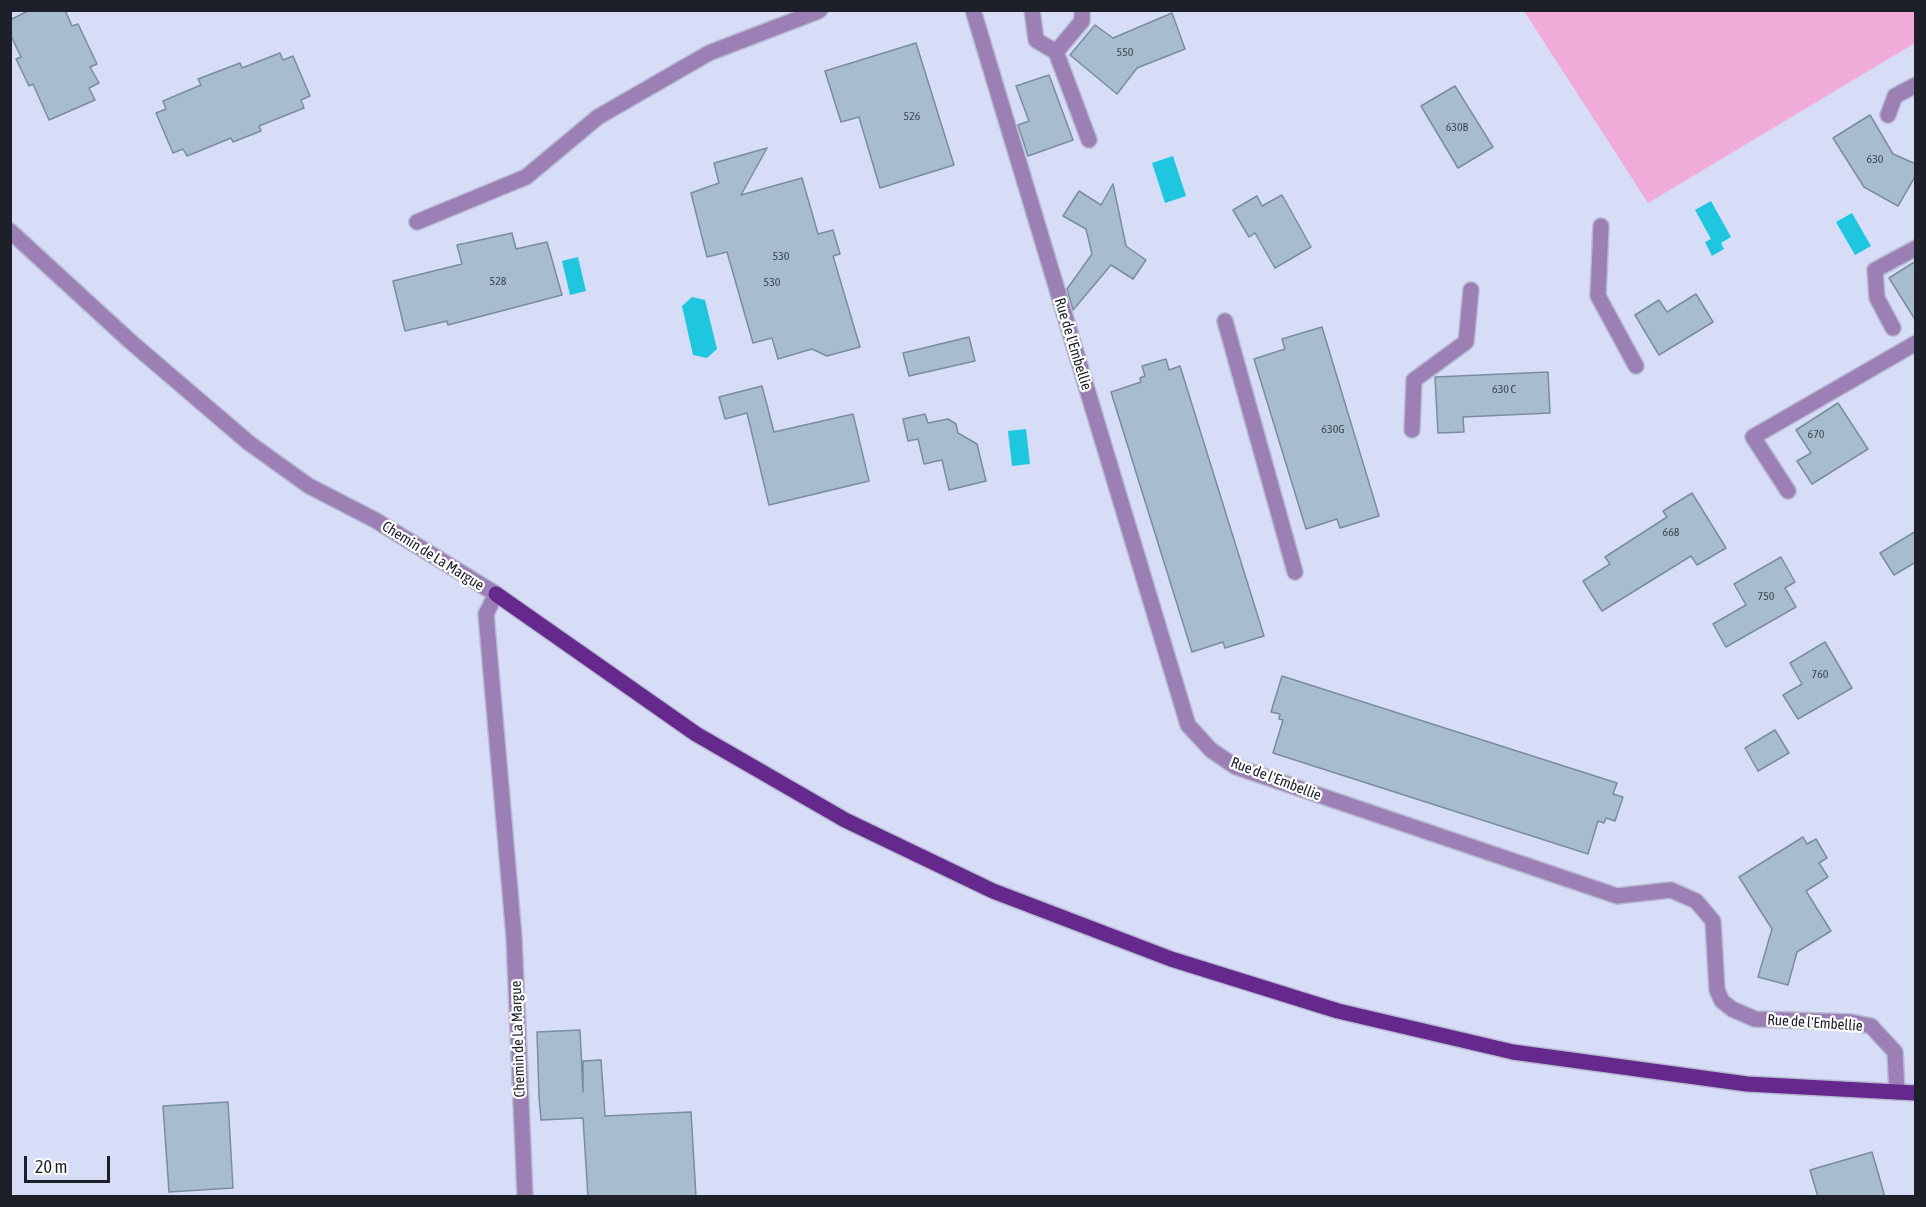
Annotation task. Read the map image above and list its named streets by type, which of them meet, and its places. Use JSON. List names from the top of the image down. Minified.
{"streets":{"street":["Rue de l'Embellie","Chemin de La Margue"]},"house_numbers":["550","526","630B","630","530","528","530","630 C","630G","670","668","750","760"],"scale_bar":"20 m"}
